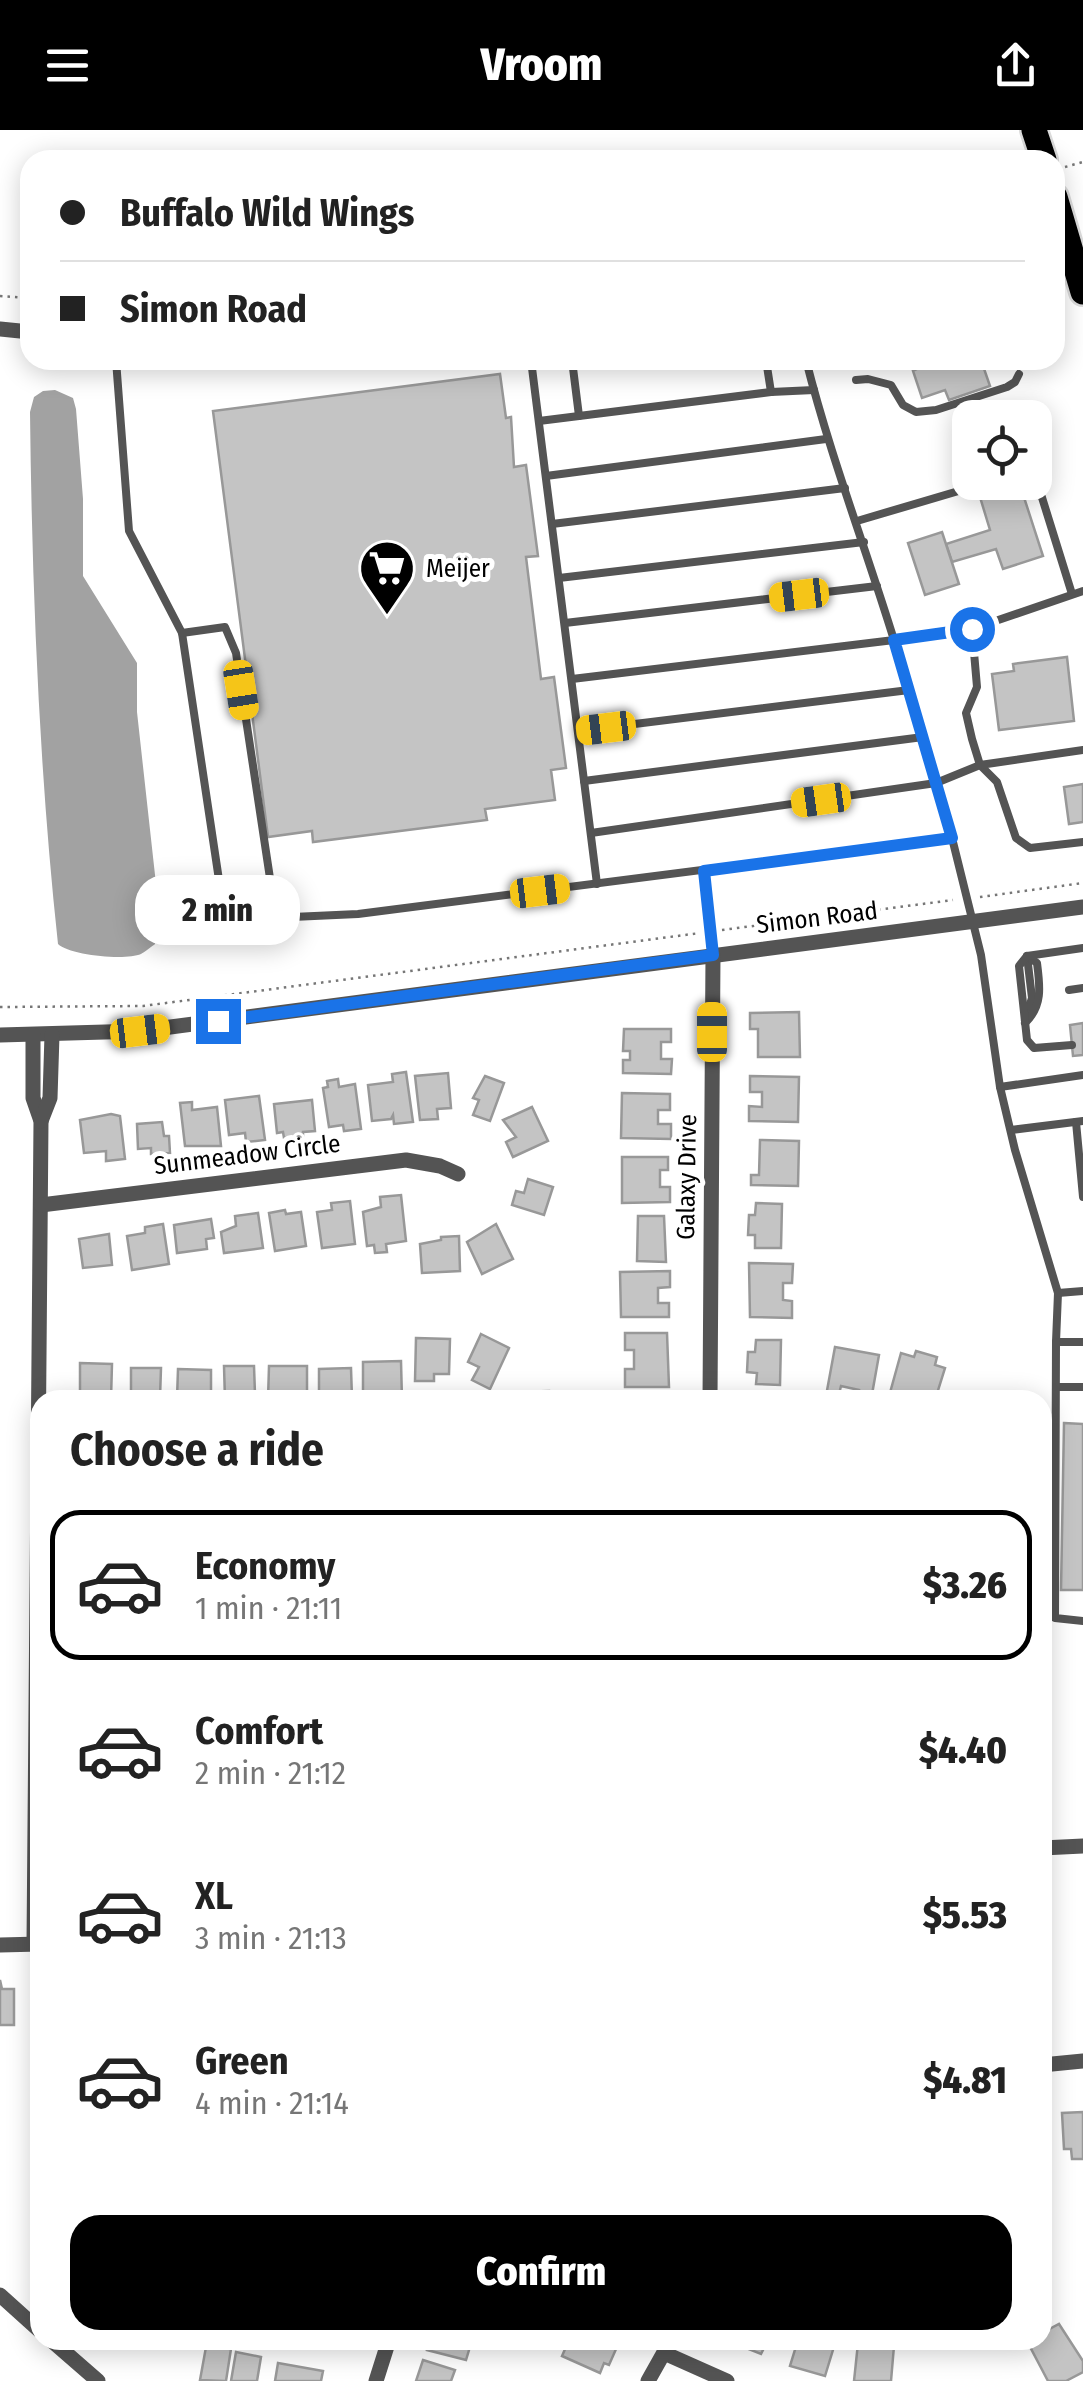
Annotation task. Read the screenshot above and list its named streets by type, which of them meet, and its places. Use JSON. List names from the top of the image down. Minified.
{"streets":{"street":["Simon Road","Sunmeadow Circle","Galaxy Drive"]},"crossings":[["Simon Road","Galaxy Drive"]],"places":{"supermarket":["Meijer"]},"page":{"header":"Vroom","banner":["Buffalo Wild Wings","Simon Road"],"bubble":"2 min","heading":"Choose a ride","list":[{"name":"Economy","note":"1 min · 21:11","value":"$3.26"},{"name":"Comfort","note":"2 min · 21:12","value":"$4.40"},{"name":"XL","note":"3 min · 21:13","value":"$5.53"},{"name":"Green","note":"4 min · 21:14","value":"$4.81"}],"buttons":"Confirm"}}
